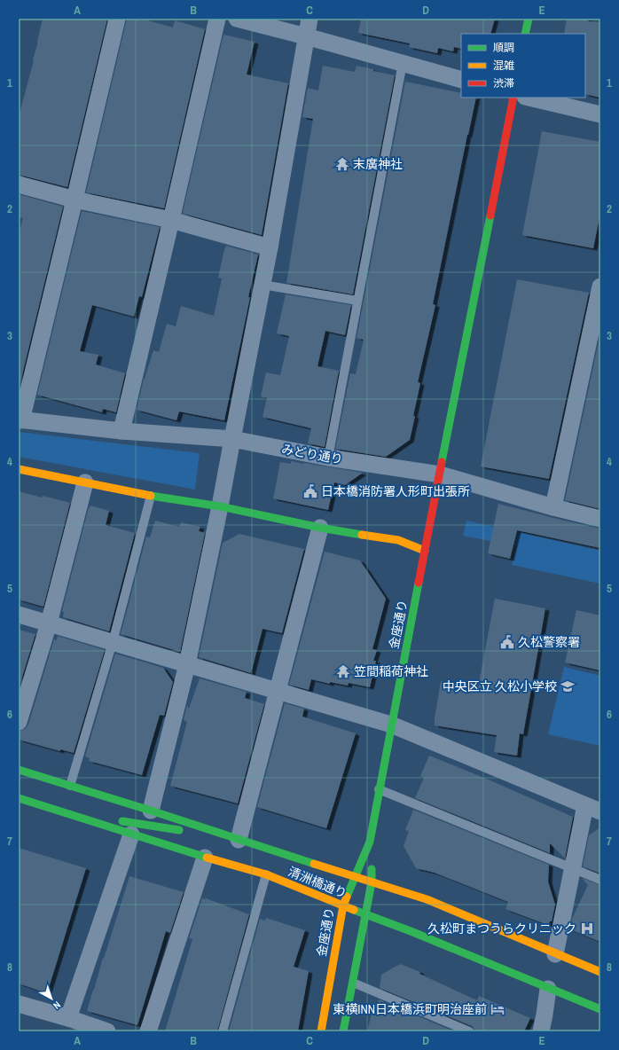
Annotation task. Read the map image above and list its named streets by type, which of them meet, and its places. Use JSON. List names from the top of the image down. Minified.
{"streets":{"street":["みどり通り","金座通り","清洲橋通り"]},"crossings":[["みどり通り","金座通り"],["金座通り","清洲橋通り"]],"places":{"temple":["末廣神社","笠間稲荷神社"],"public building":["日本橋消防署人形町出張所","久松警察署"],"school or university":["中央区立 久松小学校"],"hospital":["久松町まつうらクリニック"],"hotel":["東横INN日本橋浜町明治座前"]},"legend":["順調","混雑","渋滞"],"north":"bottom right","grid":{"columns":["A","B","C","D","E"],"rows":["1","2","3","4","5","6","7","8"]}}
